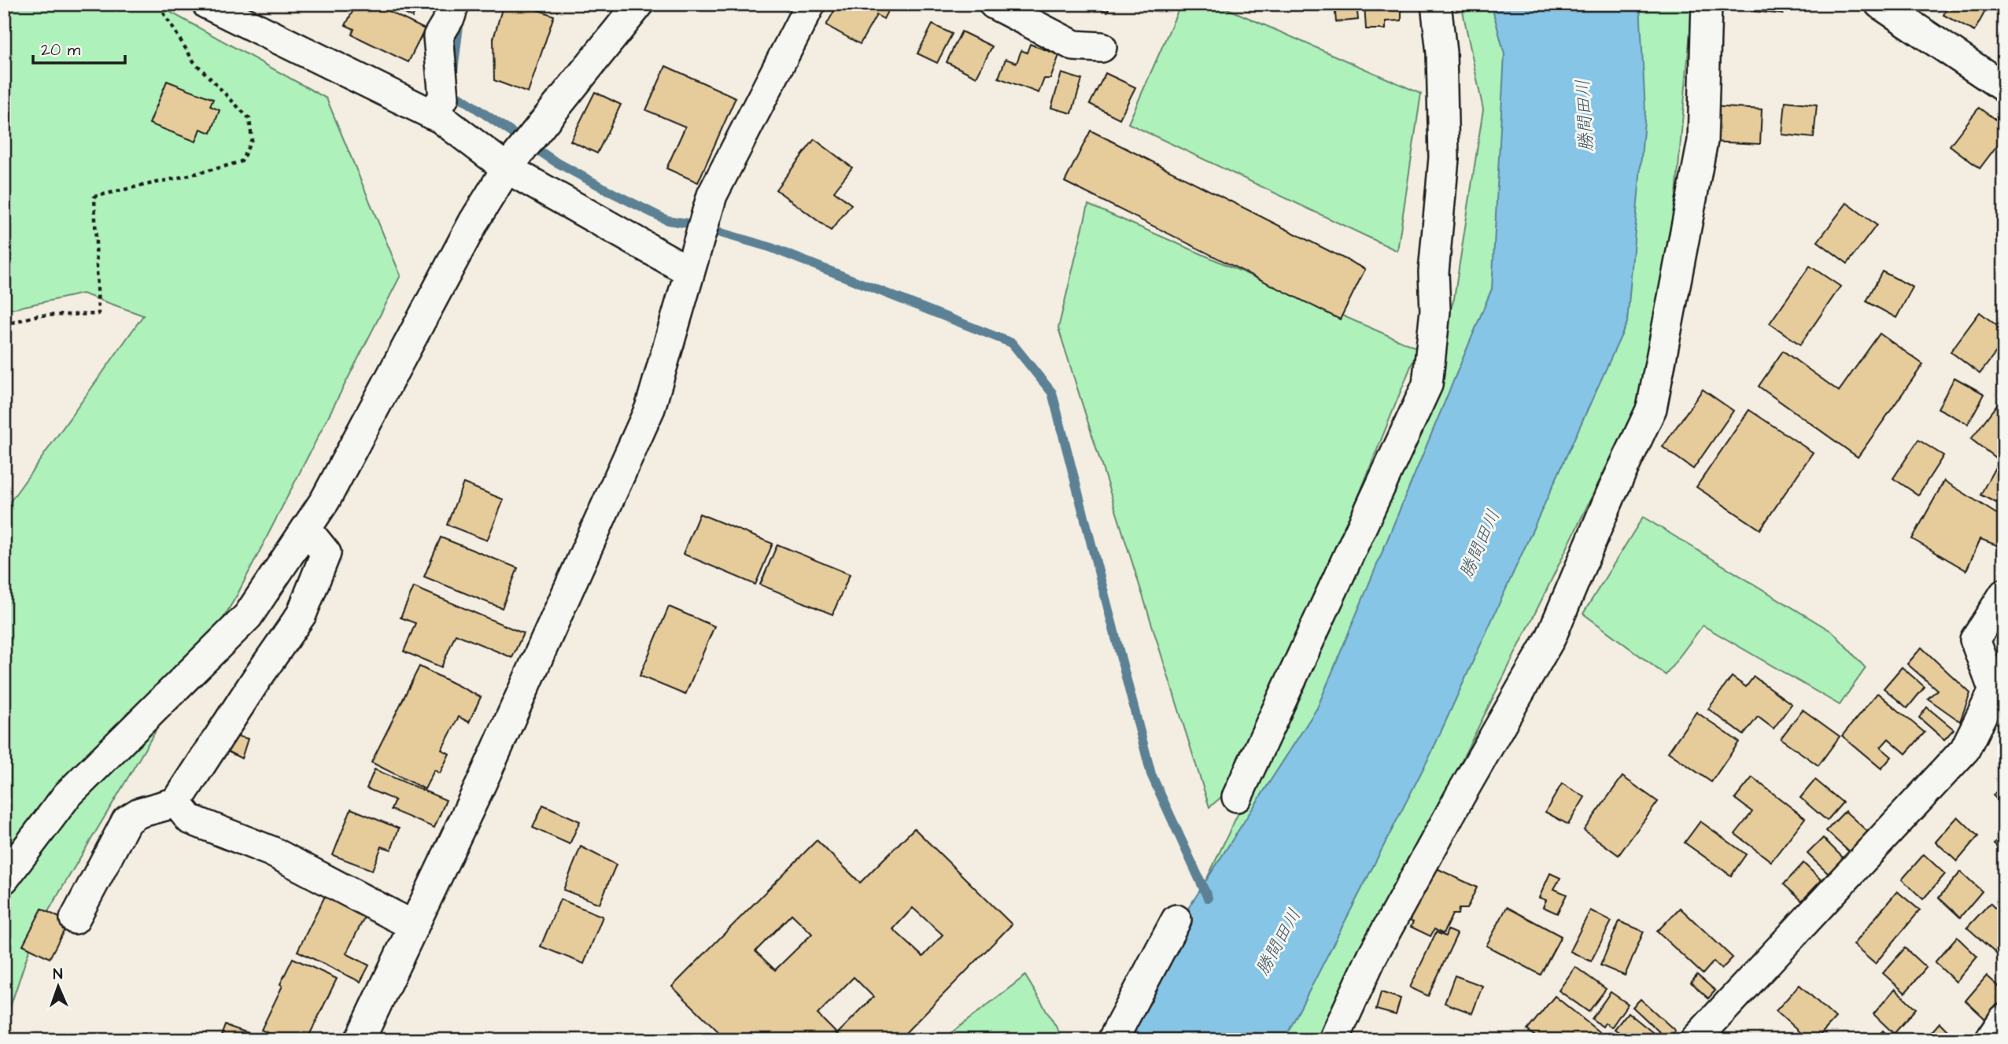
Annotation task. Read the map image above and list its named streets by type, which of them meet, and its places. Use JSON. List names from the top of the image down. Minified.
{"water":["勝間田川"],"scale_bar":"20 m","north":"top"}
